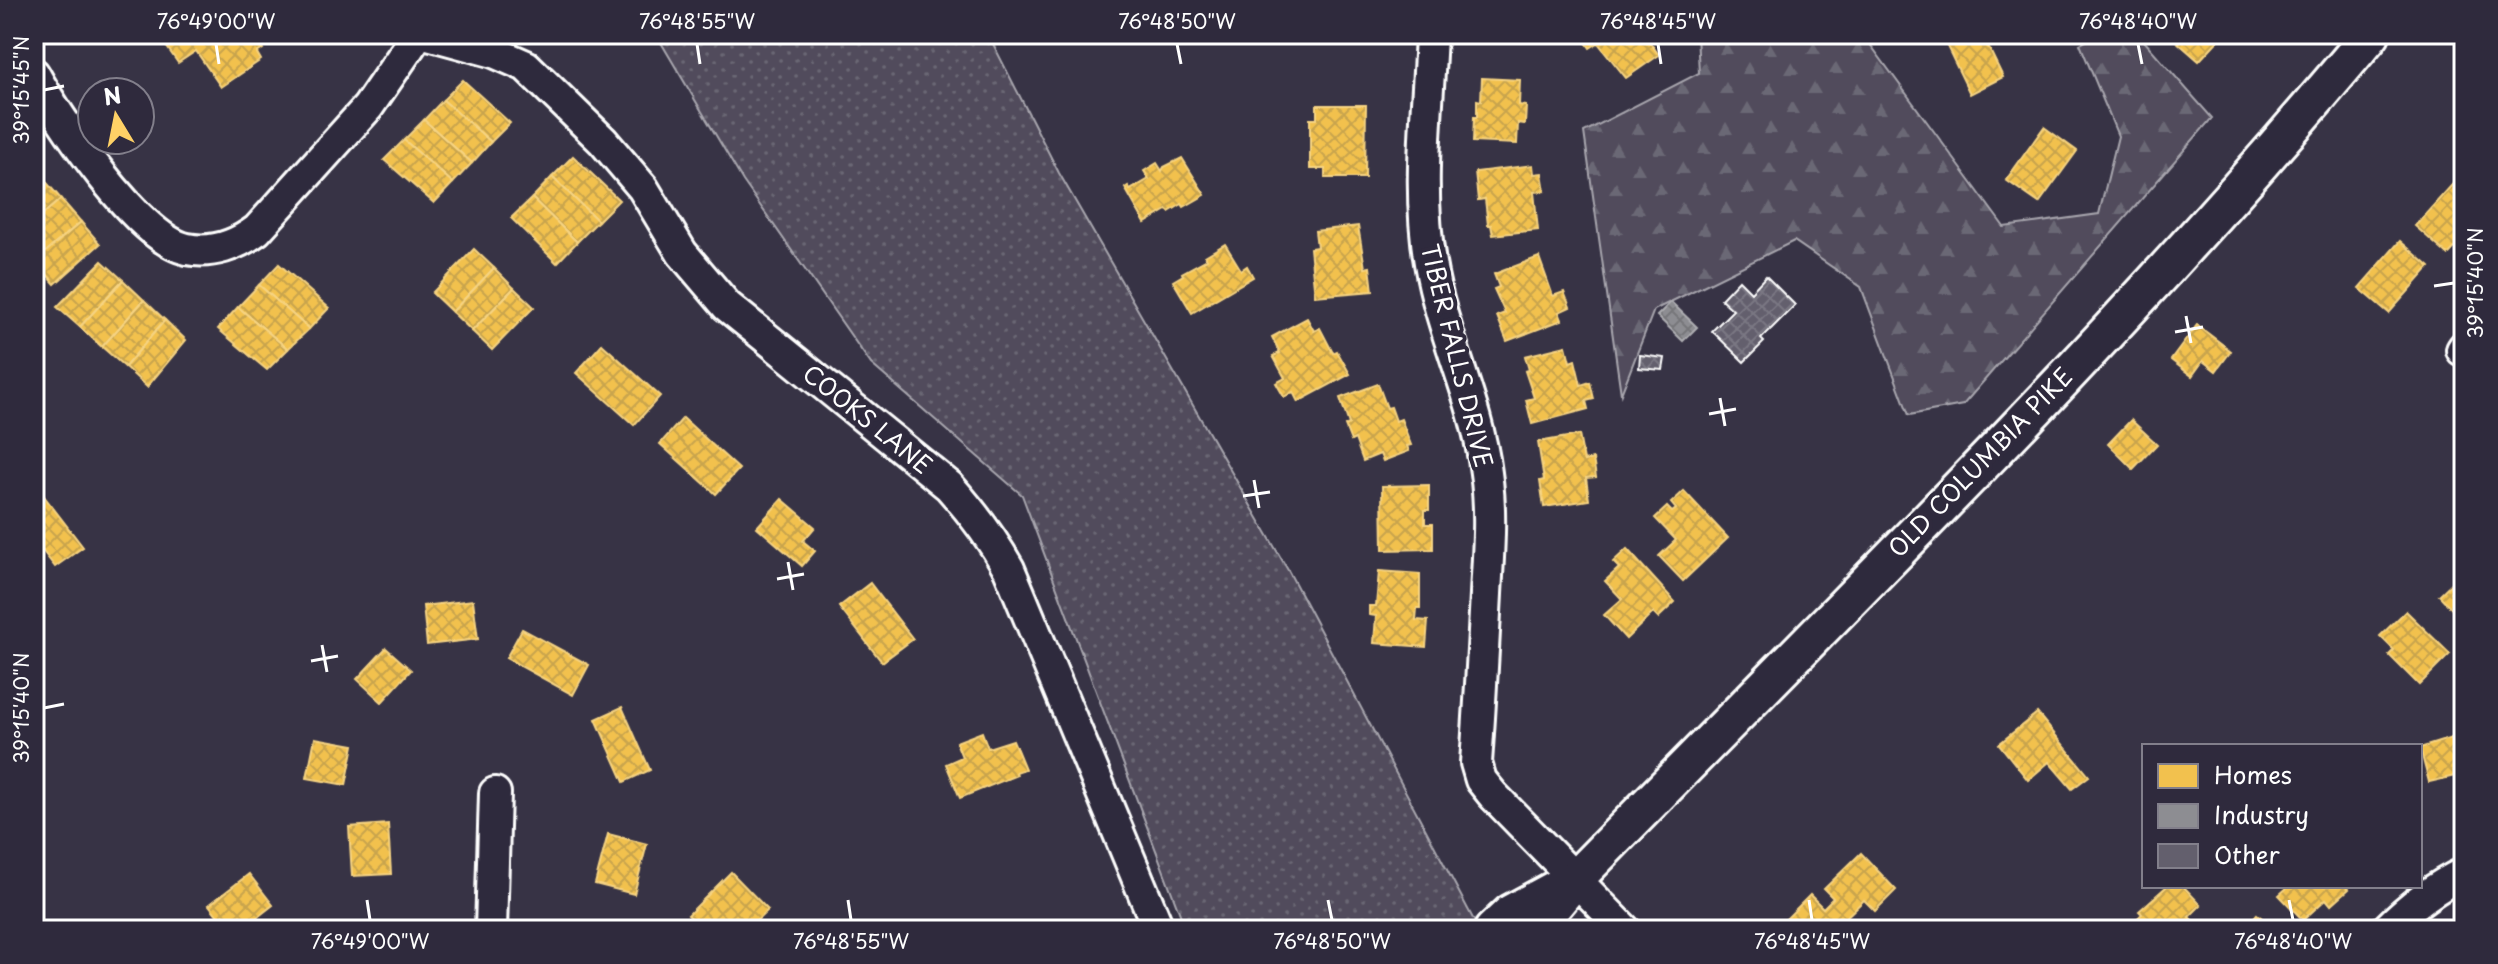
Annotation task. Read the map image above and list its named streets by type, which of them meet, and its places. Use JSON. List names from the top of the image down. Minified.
{"streets":{"street":["TIBER FALLS DRIVE","COOKS LANE","OLD COLUMBIA PIKE"]},"crossings":[["TIBER FALLS DRIVE","OLD COLUMBIA PIKE"]],"legend":["Homes","Industry","Other"],"north":"top","coordinates":["76°49'00\"W","76°48'55\"W","76°48'50\"W","76°48'45\"W","76°48'40\"W","39°15'45\"N","39°15'40\"N"]}
